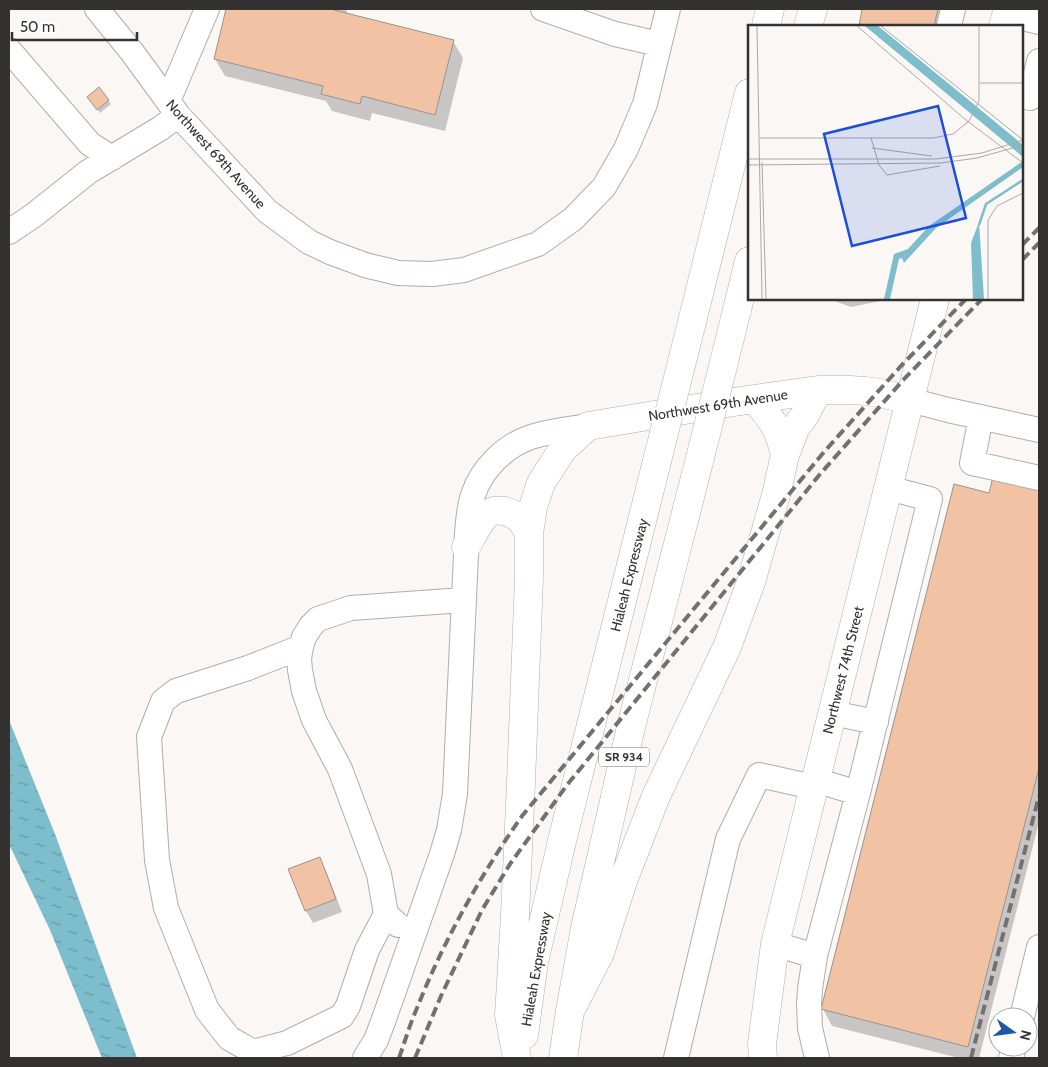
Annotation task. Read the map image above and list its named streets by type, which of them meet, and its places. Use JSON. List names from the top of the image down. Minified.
{"streets":{"main road":["Northwest 69th Avenue","Hialeah Expressway","Northwest 74th Street","SR 934"]},"crossings":[["Northwest 69th Avenue","Northwest 74th Street"]],"scale_bar":"50 m","north":"right"}
